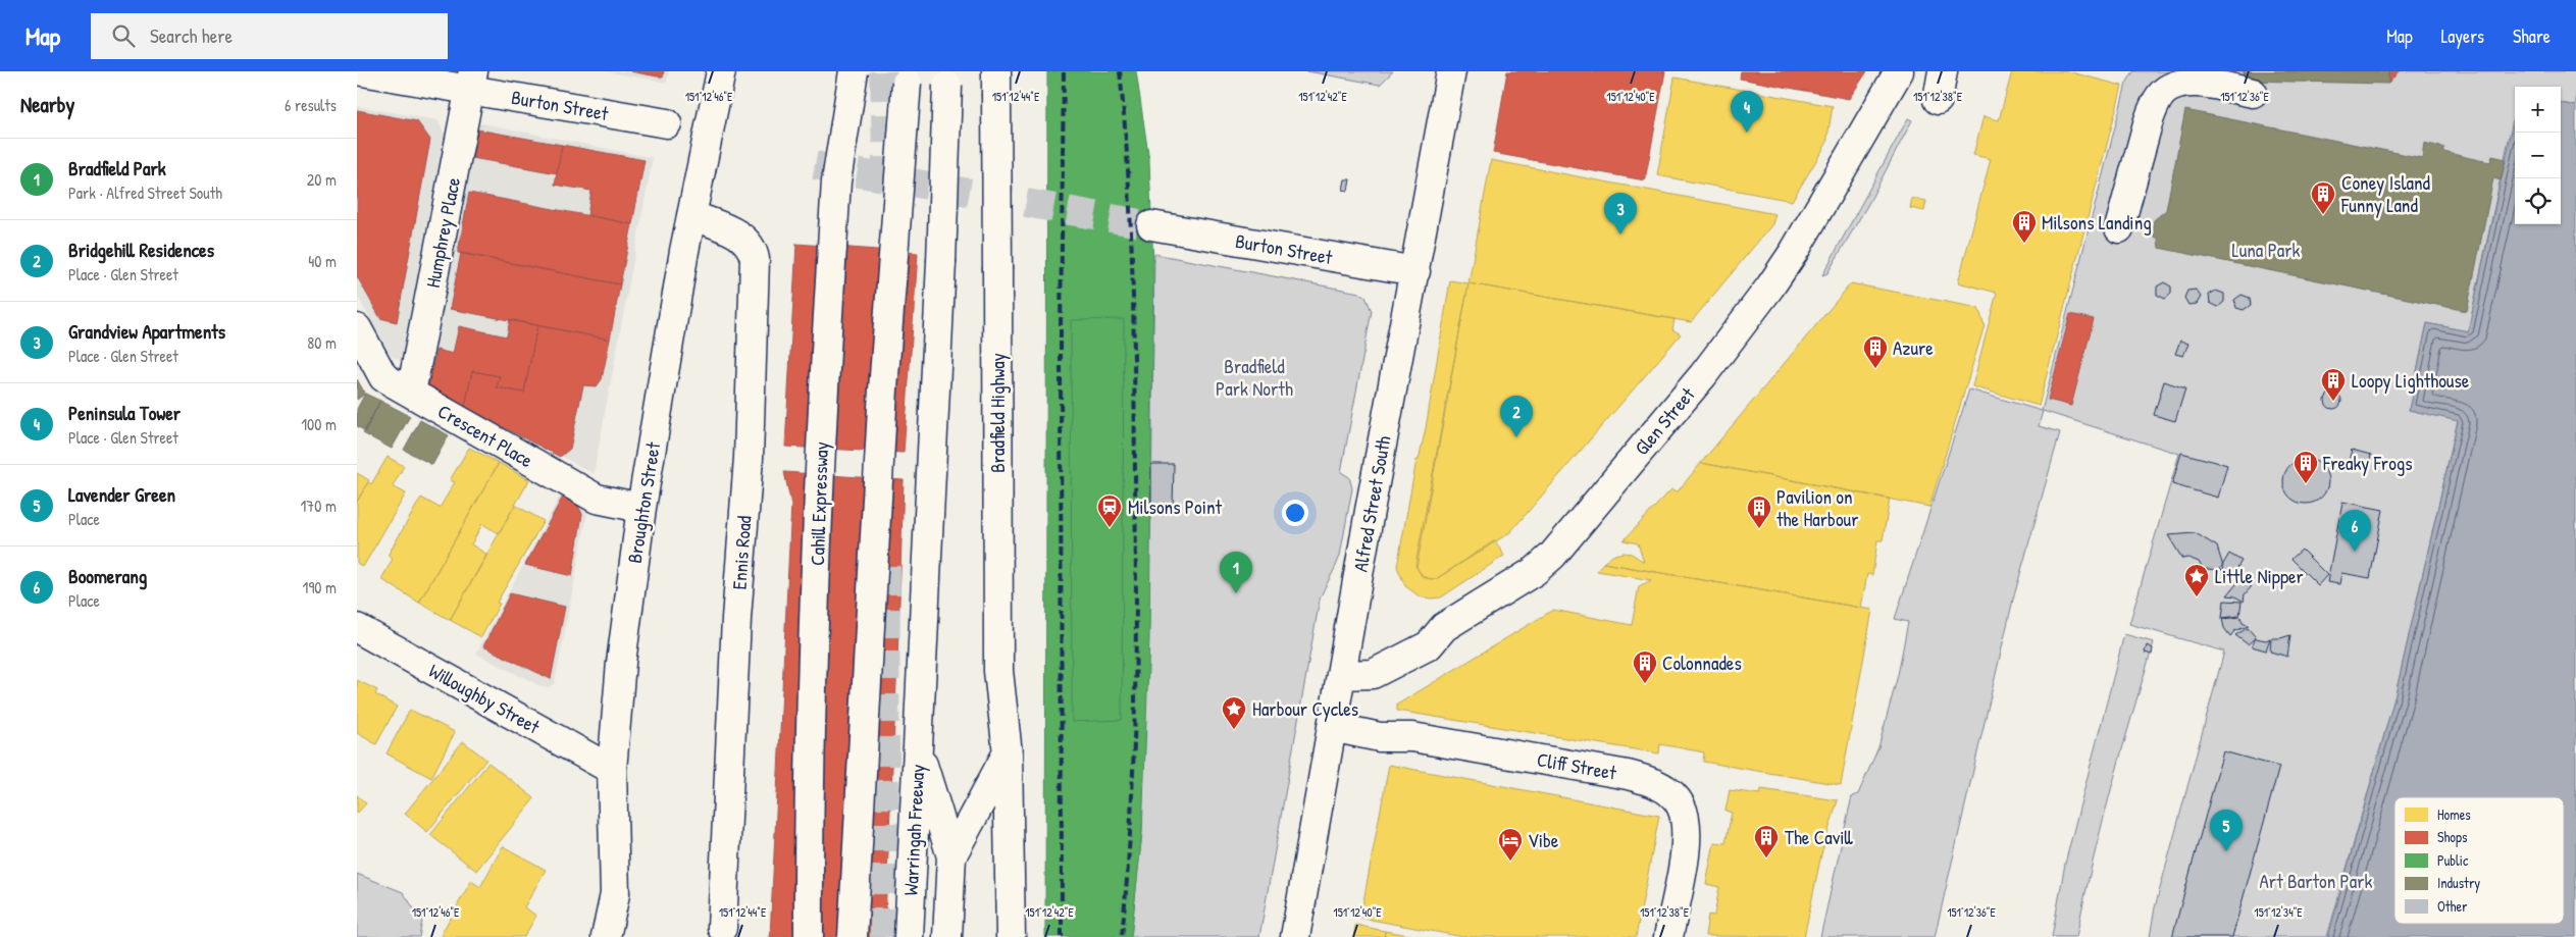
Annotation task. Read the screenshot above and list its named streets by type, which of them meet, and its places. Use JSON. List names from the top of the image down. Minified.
{"streets":{"main road":["Burton Street","Humphrey Place","Bradfield Highway","Glen Street","Crescent Place","Broughton Street","Cahill Expressway","Alfred Street South","Ennis Road","Willoughby Street","Cliff Street","Warringah Freeway"]},"crossings":[["Burton Street","Humphrey Place"],["Burton Street","Alfred Street South"],["Humphrey Place","Crescent Place"],["Bradfield Highway","Warringah Freeway"],["Glen Street","Alfred Street South"],["Crescent Place","Broughton Street"],["Broughton Street","Ennis Road"],["Broughton Street","Willoughby Street"],["Alfred Street South","Cliff Street"]],"parks":["Luna Park","Bradfield Park North","Art Barton Park"],"places":{"building":["Coney Island Funny Land","Milsons Landing","Azure","Loopy Lighthouse","Freaky Frogs","Pavilion on the Harbour","Colonnades","The Cavill"],"station":["Milsons Point"],"place":["Little Nipper","Harbour Cycles"],"hotel":["Vibe"]},"legend":["Homes","Shops","Public","Industry","Other"],"page":{"header":"Map","search":"Search here","nav":["Map","Layers","Share"],"heading":["Nearby","6 results"],"map_buttons":["+","−"],"pins":["4","3","2","6","1","5"],"list":[{"mark":"1","name":"Bradfield Park","note":"Park · Alfred Street South","value":"20 m"},{"mark":"2","name":"Bridgehill Residences","note":"Place · Glen Street","value":"40 m"},{"mark":"3","name":"Grandview Apartments","note":"Place · Glen Street","value":"80 m"},{"mark":"4","name":"Peninsula Tower","note":"Place · Glen Street","value":"100 m"},{"mark":"5","name":"Lavender Green","note":"Place","value":"170 m"},{"mark":"6","name":"Boomerang","note":"Place","value":"190 m"}]},"coordinates":["151°12'46\"E","151°12'44\"E","151°12'42\"E","151°12'40\"E","151°12'38\"E","151°12'36\"E","151°12'34\"E"]}
